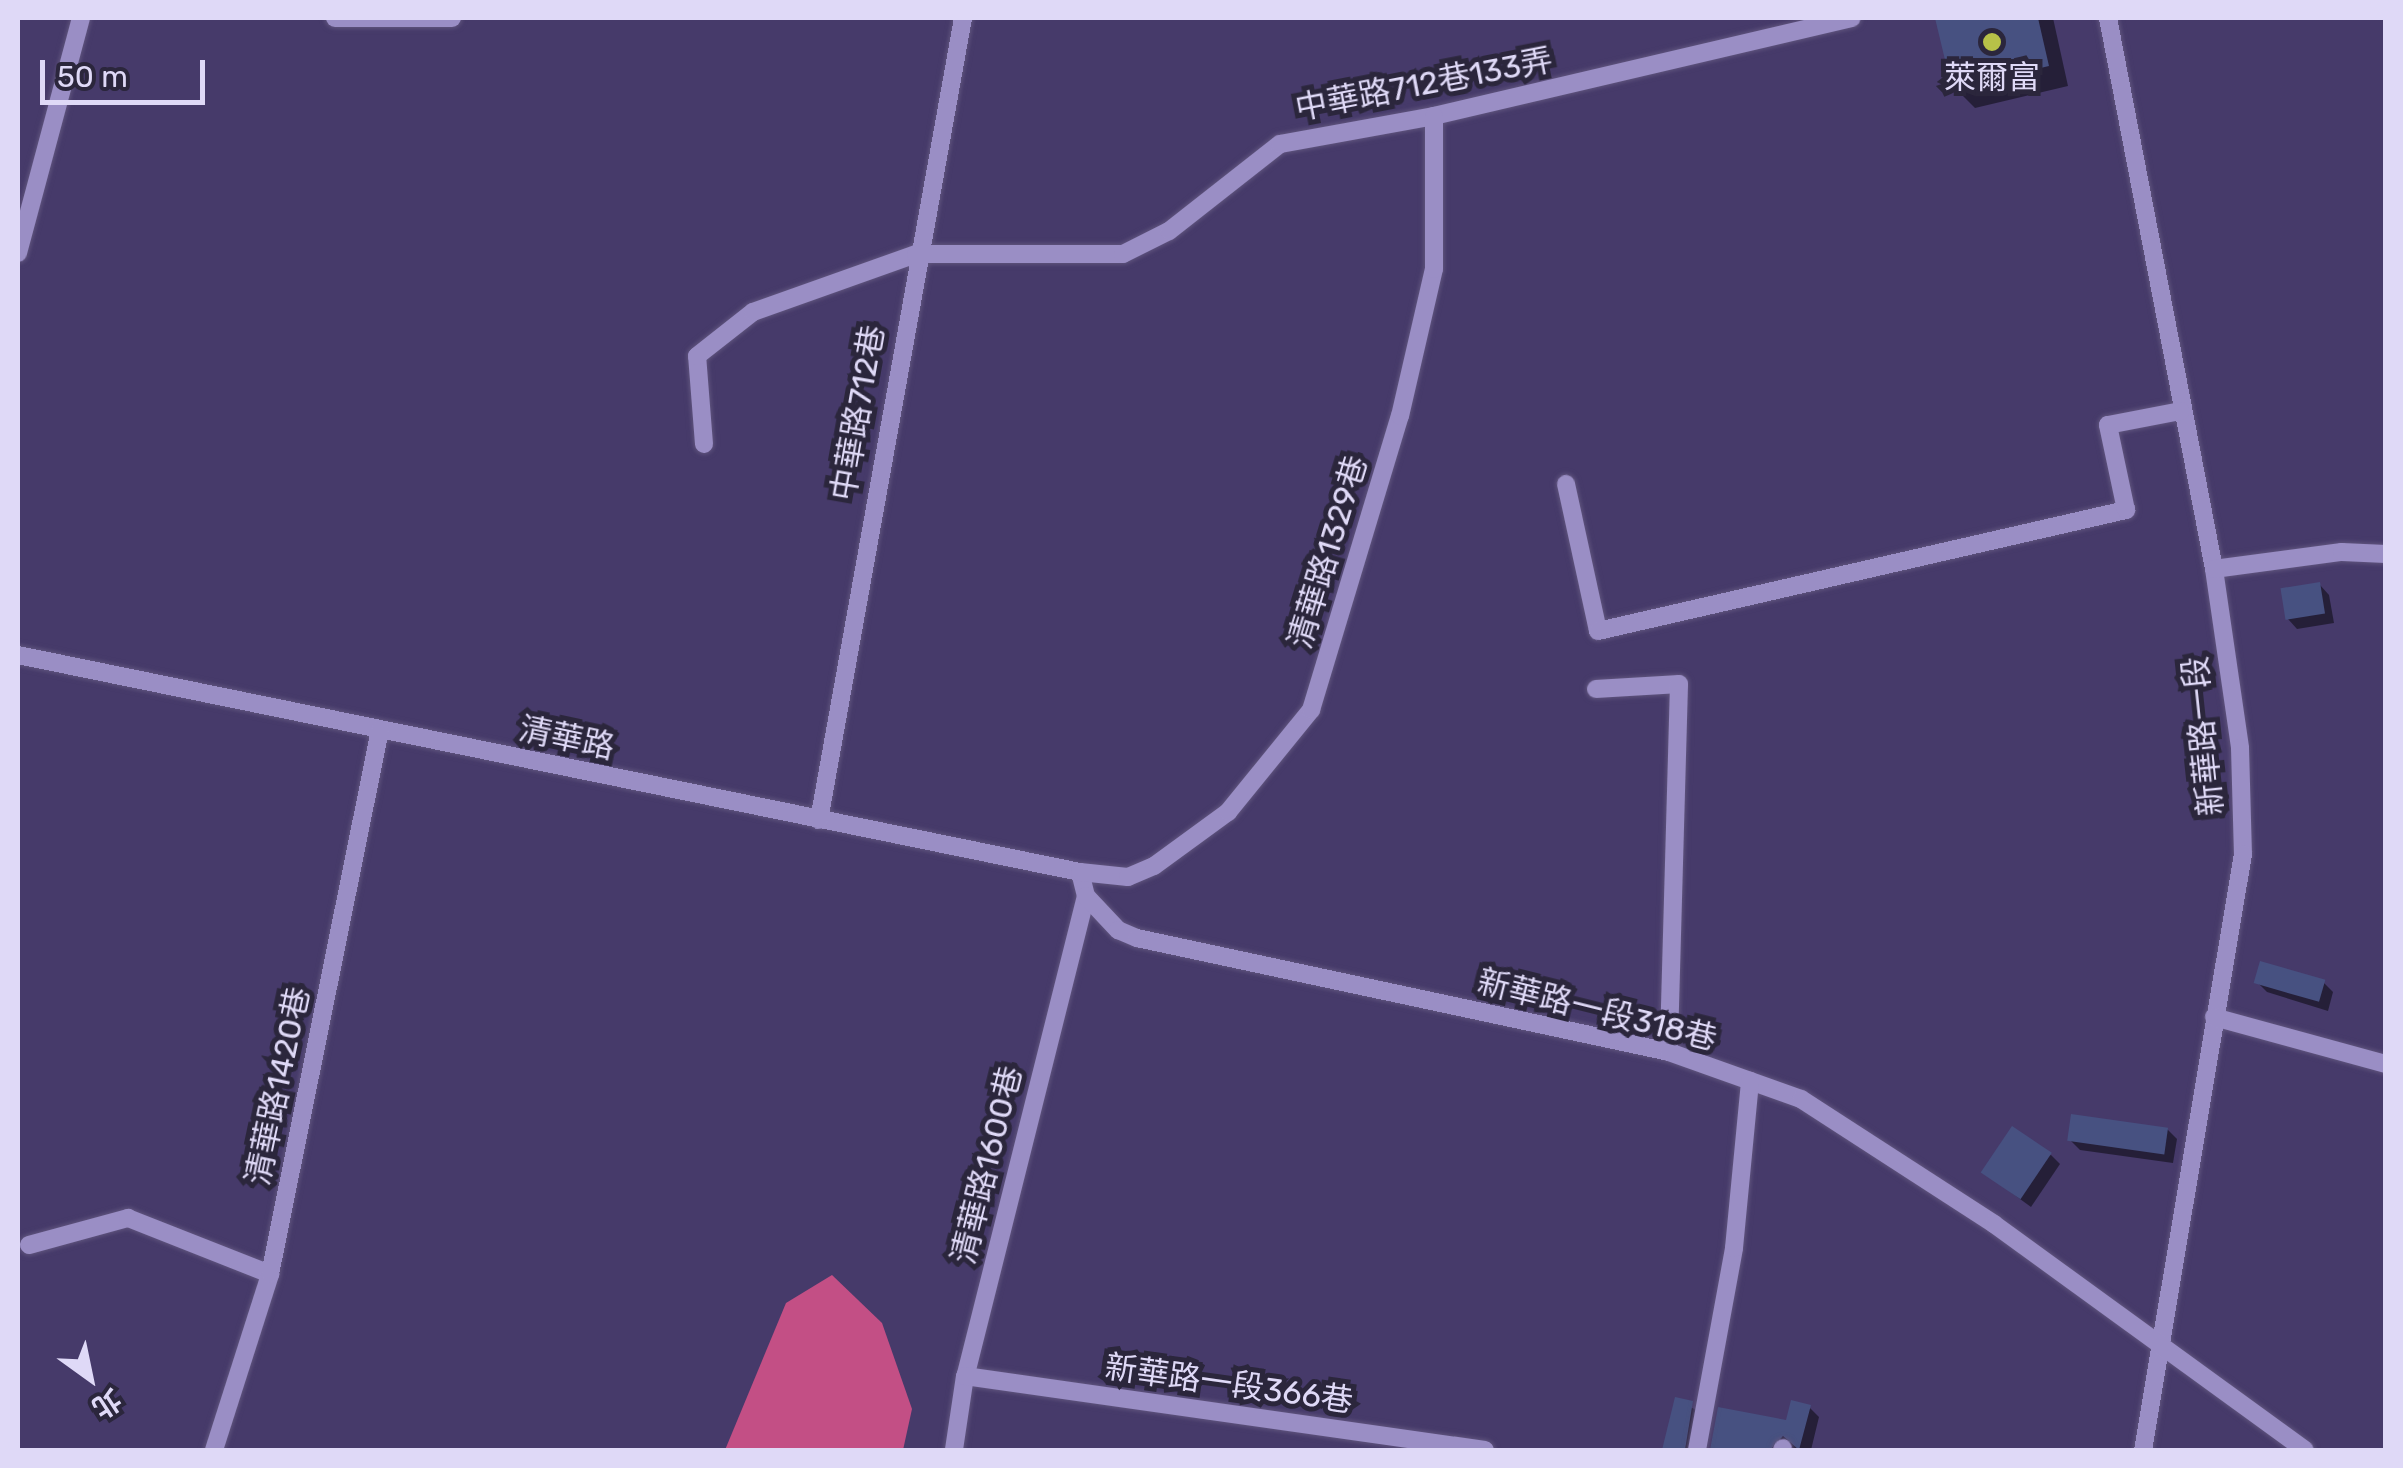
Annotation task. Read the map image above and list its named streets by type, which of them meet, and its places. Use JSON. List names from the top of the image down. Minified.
{"streets":{"street":["中華路712巷133弄","中華路712巷","清華路1329巷","新華路一段","清華路","新華路一段318巷","清華路1420巷","清華路1600巷","新華路一段366巷"]},"crossings":[["中華路712巷133弄","中華路712巷"],["中華路712巷133弄","清華路1329巷"],["中華路712巷","清華路"],["清華路1329巷","清華路"],["新華路一段","新華路一段318巷"],["清華路","清華路1420巷"],["新華路一段318巷","清華路1600巷"],["清華路1600巷","新華路一段366巷"]],"places":["萊爾富"],"scale_bar":"50 m","north":"bottom right"}
